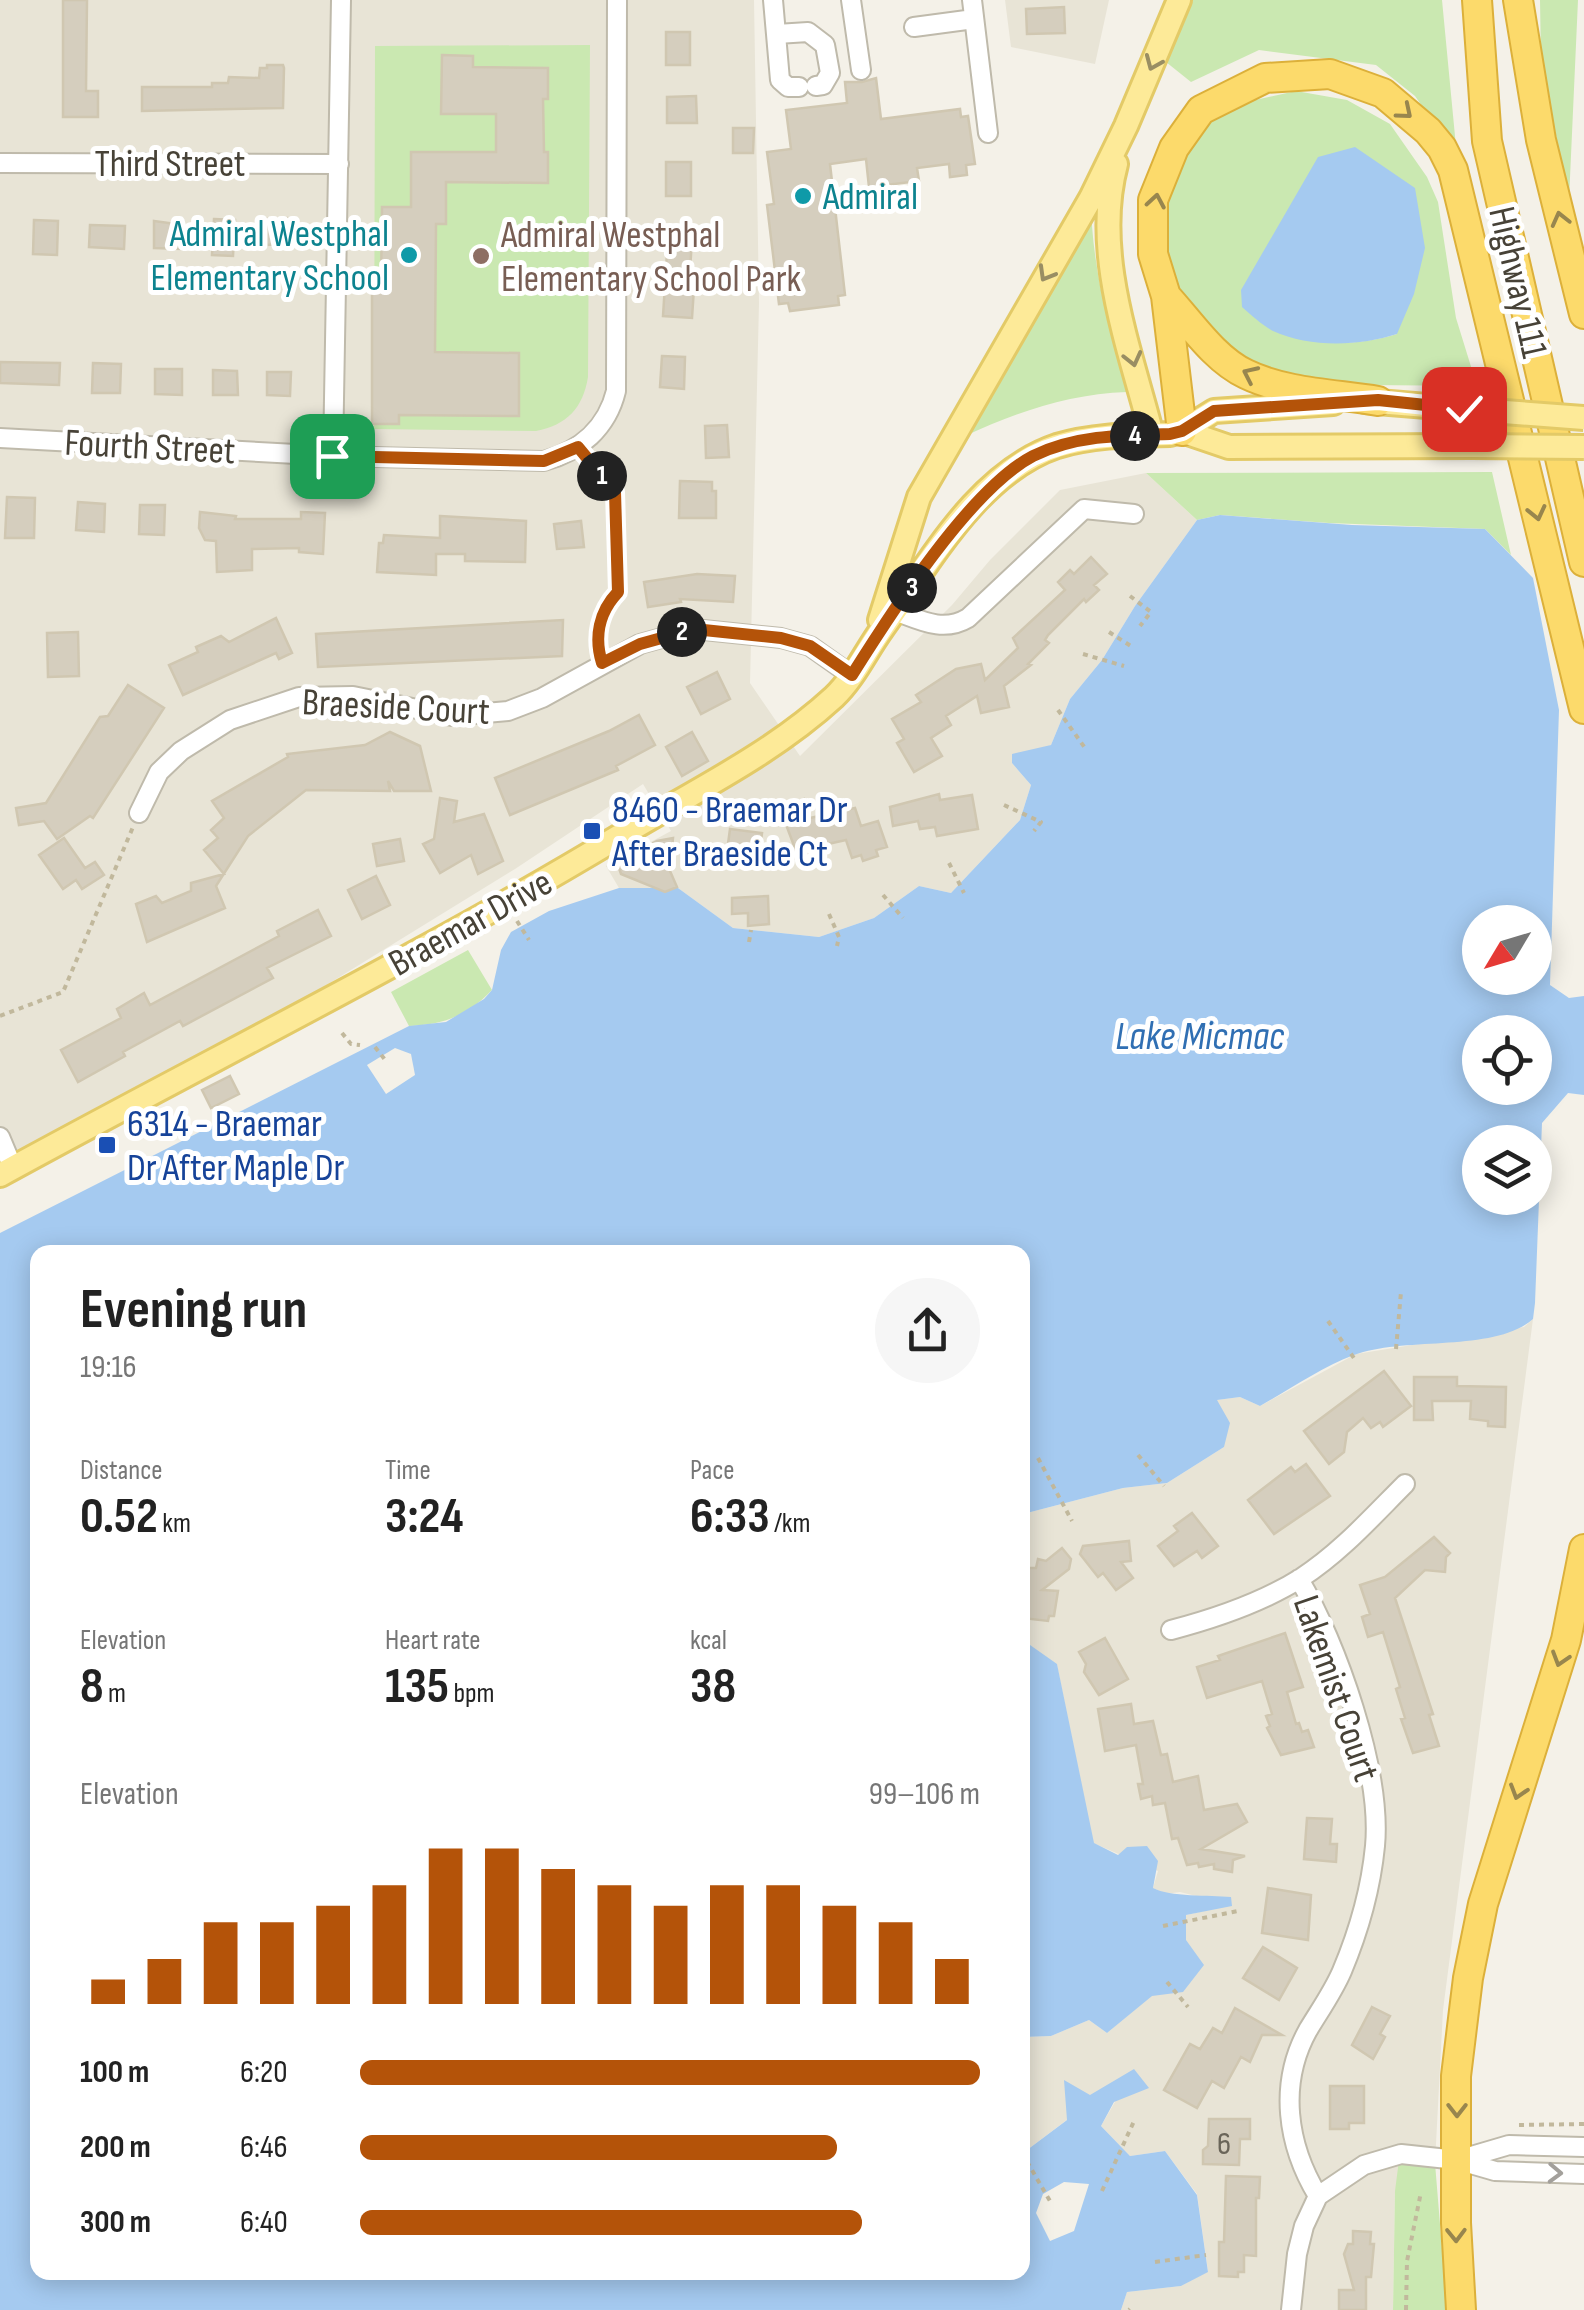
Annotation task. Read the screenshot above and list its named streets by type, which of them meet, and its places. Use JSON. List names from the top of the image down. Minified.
{"streets":{"highway":["Highway 111"],"main road":["Braemar Drive"],"street":["Third Street","Fourth Street","Braeside Court","Lakemist Court"]},"crossings":[["Braeside Court","Braemar Drive"]],"water":["Lake Micmac"],"places":{"other":["Admiral","Admiral Westphal Elementary School","Admiral Westphal Elementary School Park"],"transit":["8460 - Braemar Dr After Braeside Ct","6314 - Braemar Dr After Maple Dr"]},"house_numbers":["6"],"north":"bottom left","page":{"pins":["4","1","3","2"],"heading":["Evening run","19:16"],"stats":[["Distance","0.52 km"],["Time","3:24"],["Pace","6:33 /km"],["Elevation","8 m"],["Heart rate","135 bpm"],["kcal","38"]],"chart":["Elevation","99–106 m"],"list":[{"name":"100 m","note":"6:20"},{"name":"200 m","note":"6:46"},{"name":"300 m","note":"6:40"}]}}
